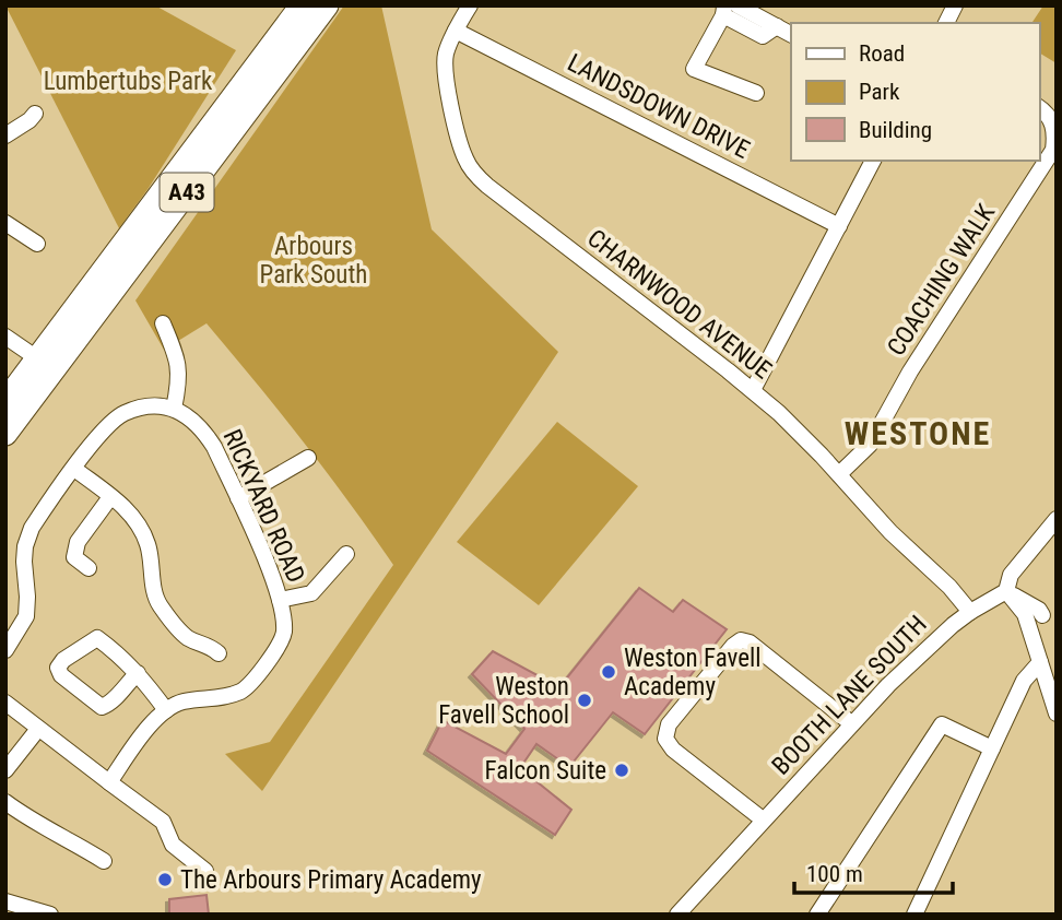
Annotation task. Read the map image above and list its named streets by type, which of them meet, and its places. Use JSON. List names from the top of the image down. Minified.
{"streets":{"highway":["A43"],"street":["LANDSDOWN DRIVE","COACHING WALK","CHARNWOOD AVENUE","RICKYARD ROAD","BOOTH LANE SOUTH"]},"crossings":[["LANDSDOWN DRIVE","CHARNWOOD AVENUE"],["COACHING WALK","CHARNWOOD AVENUE"],["CHARNWOOD AVENUE","BOOTH LANE SOUTH"]],"districts":["WESTONE"],"parks":["Lumbertubs Park","Arbours Park South"],"places":["Weston Favell Academy","Weston Favell School","Falcon Suite","The Arbours Primary Academy"],"legend":["Road","Park","Building"],"scale_bar":"100 m"}
